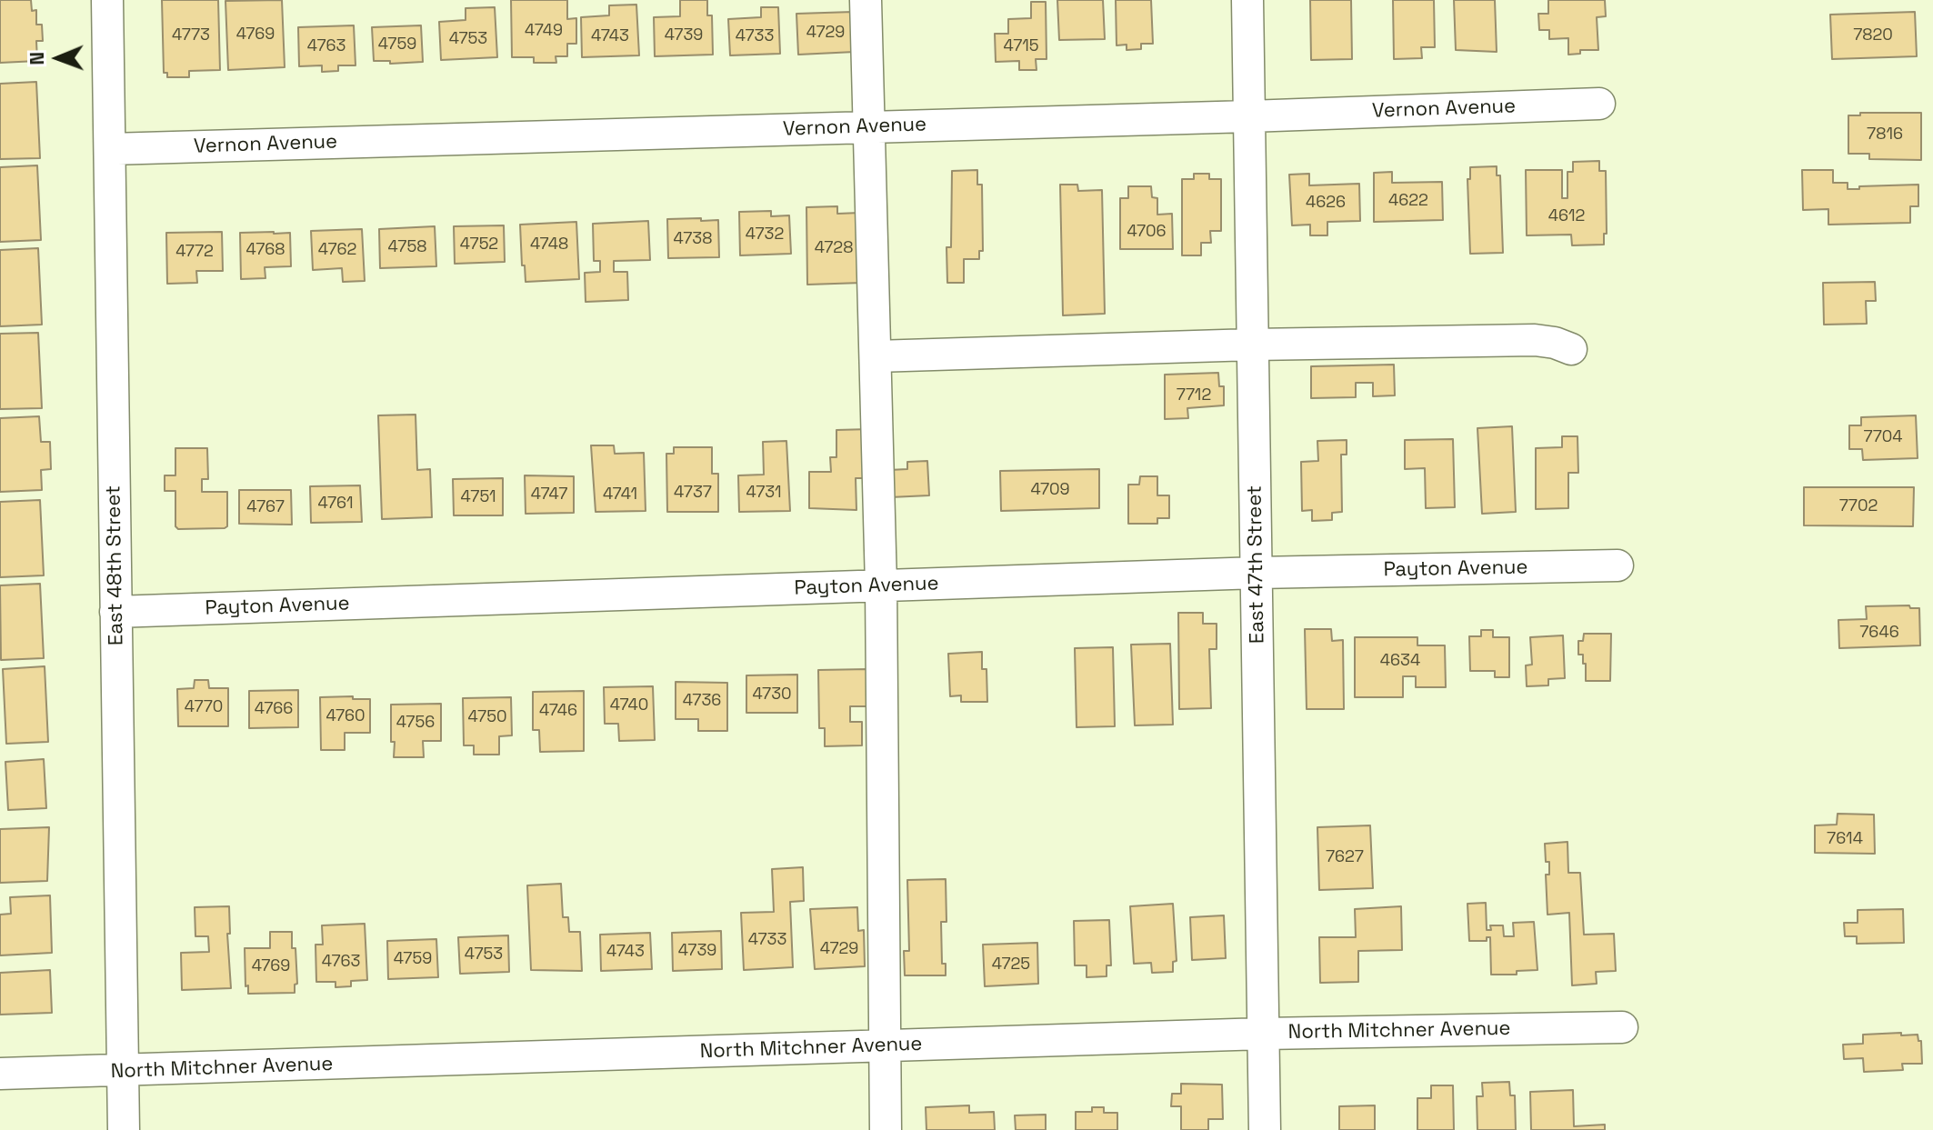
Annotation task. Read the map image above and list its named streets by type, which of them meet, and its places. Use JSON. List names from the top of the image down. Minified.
{"streets":{"street":["Vernon Avenue","East 47th Street","East 48th Street","Payton Avenue","North Mitchner Avenue"]},"crossings":[["Vernon Avenue","East 47th Street"],["Vernon Avenue","East 48th Street"],["East 47th Street","Payton Avenue"],["East 47th Street","North Mitchner Avenue"],["East 48th Street","Payton Avenue"],["East 48th Street","North Mitchner Avenue"]],"house_numbers":["4749","4729","4769","4773","4739","7820","4743","4733","4753","4759","4763","4715","7816","4622","4626","4612","4706","4732","4738","4752","4748","4758","4728","4768","4762","4772","7712","7704","4709","4737","4731","4747","4741","4751","4761","7702","4767","7646","4634","4730","4736","4740","4770","4766","4746","4760","4750","4756","7614","7627","4733","4729","4739","4743","4753","4759","4763","4725","4769"],"north":"left"}
